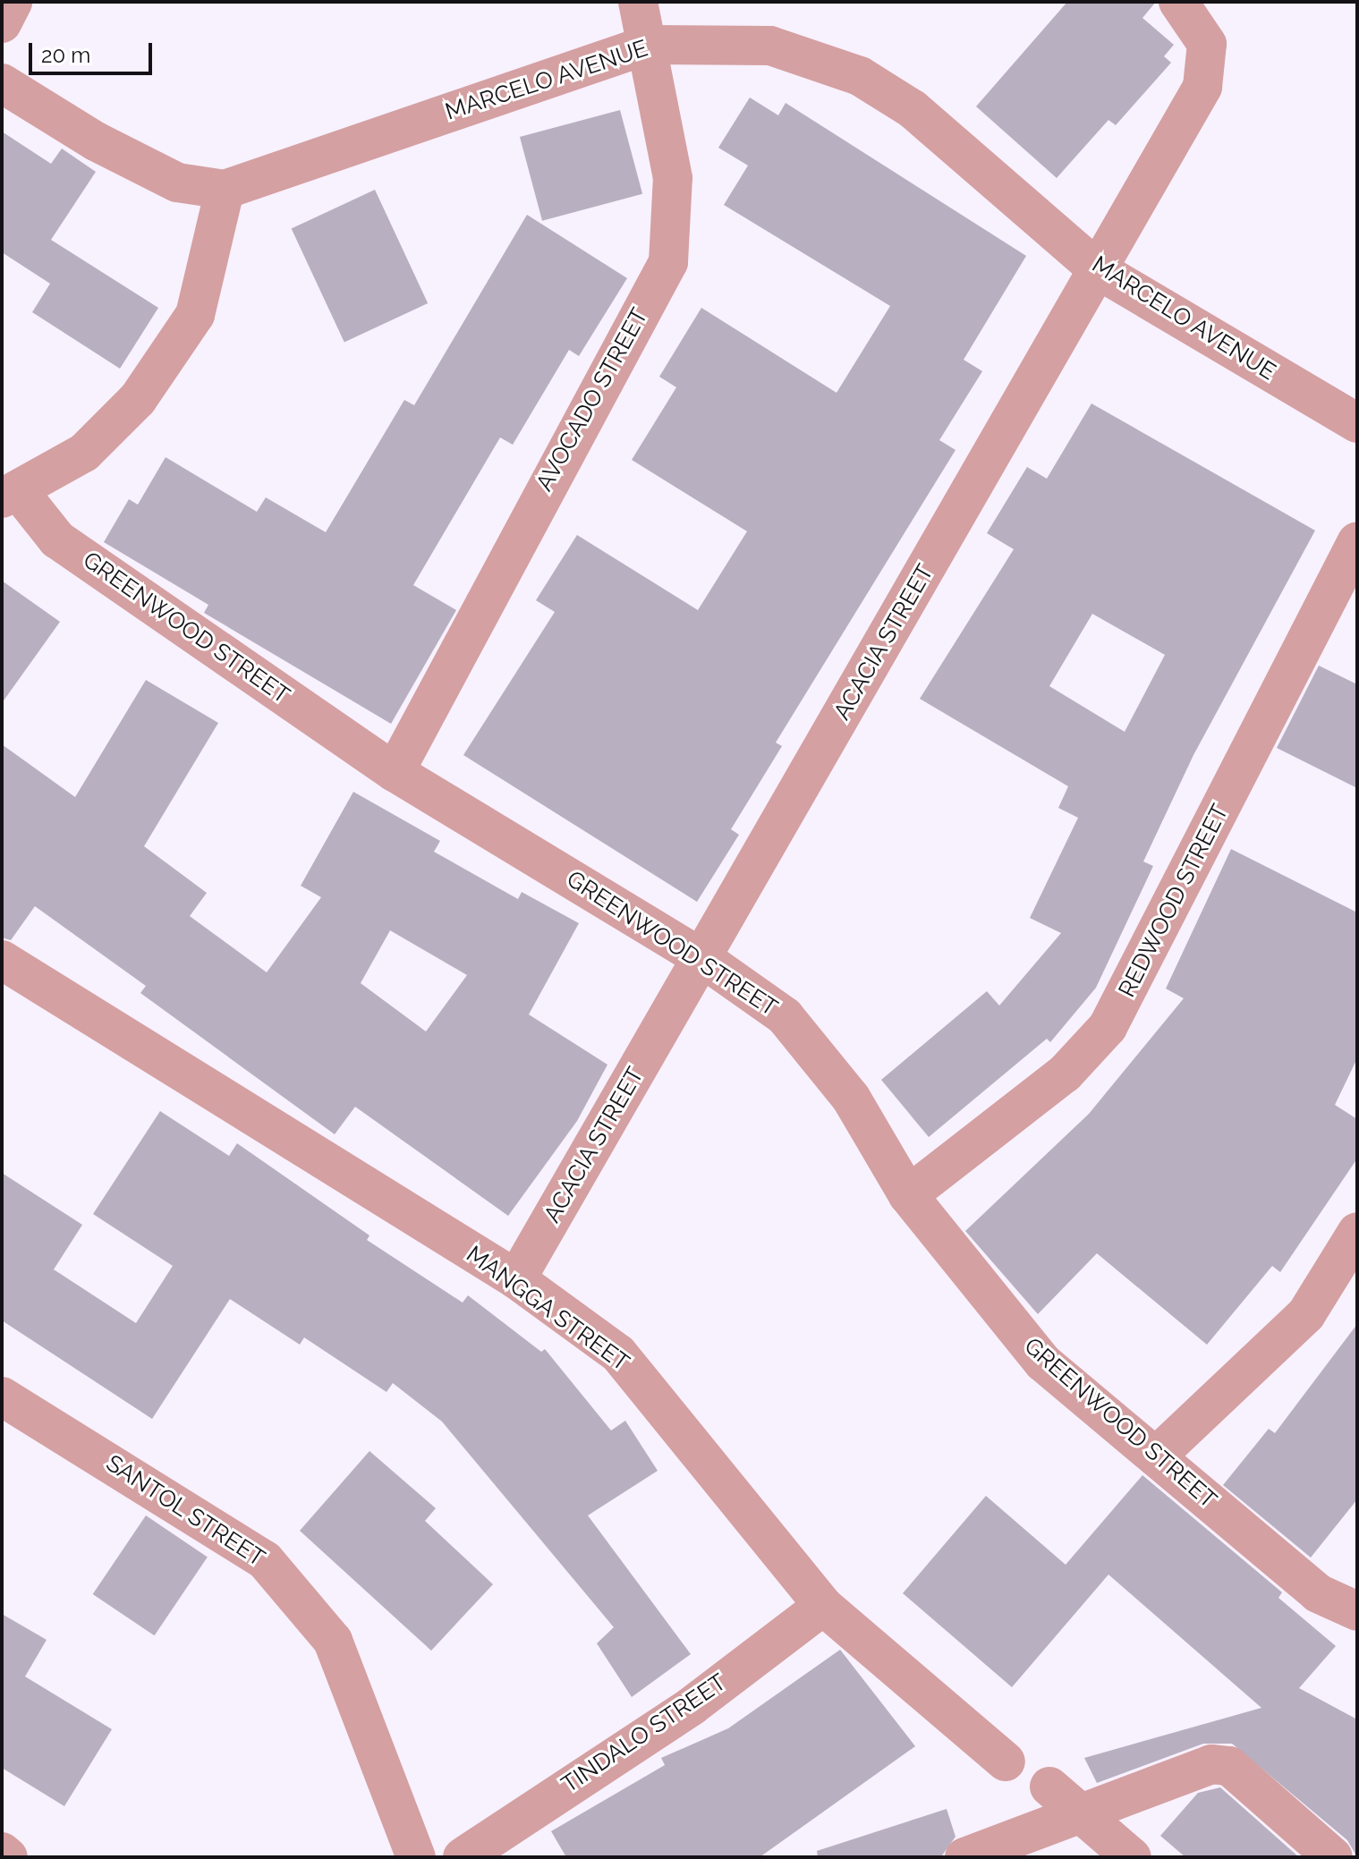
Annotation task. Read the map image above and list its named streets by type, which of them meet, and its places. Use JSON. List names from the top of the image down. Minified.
{"streets":{"street":["MARCELO AVENUE","AVOCADO STREET","GREENWOOD STREET","ACACIA STREET","REDWOOD STREET","MANGGA STREET","SANTOL STREET","TINDALO STREET"]},"crossings":[["MARCELO AVENUE","AVOCADO STREET"],["MARCELO AVENUE","ACACIA STREET"],["AVOCADO STREET","GREENWOOD STREET"],["GREENWOOD STREET","ACACIA STREET"],["GREENWOOD STREET","REDWOOD STREET"],["ACACIA STREET","MANGGA STREET"],["MANGGA STREET","TINDALO STREET"]],"scale_bar":"20 m"}
